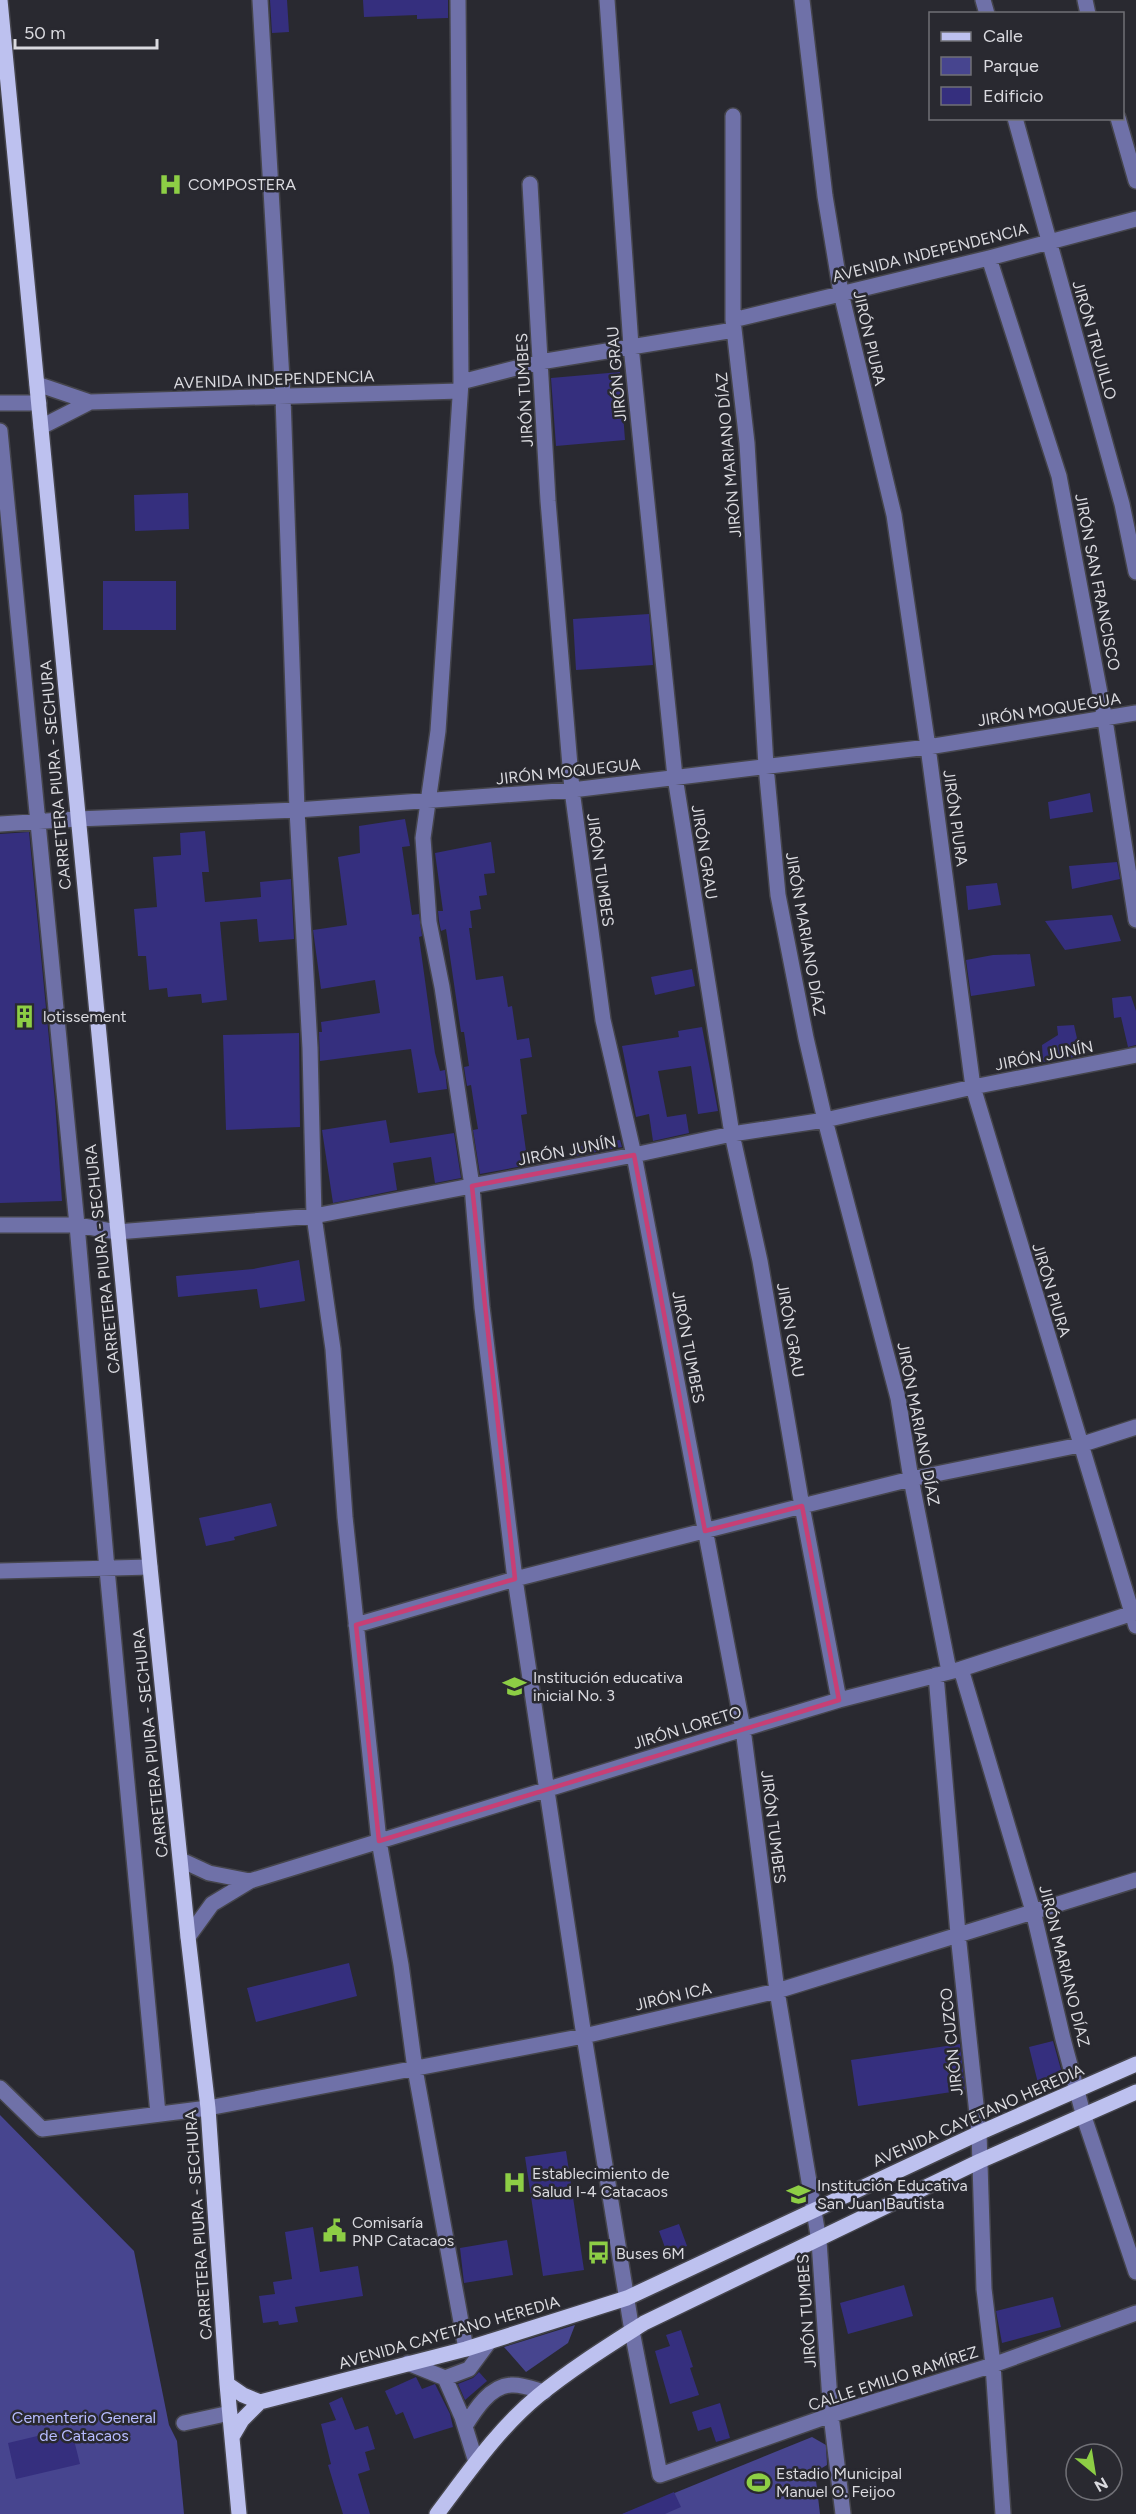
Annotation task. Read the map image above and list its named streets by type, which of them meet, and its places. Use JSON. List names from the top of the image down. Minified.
{"streets":{"main road":["CARRETERA PIURA - SECHURA","AVENIDA CAYETANO HEREDIA"],"street":["AVENIDA INDEPENDENCIA","JIRÓN PIURA","JIRÓN TRUJILLO","JIRÓN GRAU","JIRÓN TUMBES","JIRÓN MARIANO DÍAZ","JIRÓN SAN FRANCISCO","JIRÓN MOQUEGUA","JIRÓN JUNÍN","JIRÓN LORETO","JIRÓN ICA","JIRÓN CUZCO","CALLE EMILIO RAMÍREZ"]},"crossings":[["AVENIDA INDEPENDENCIA","JIRÓN PIURA"],["AVENIDA INDEPENDENCIA","JIRÓN TRUJILLO"],["AVENIDA INDEPENDENCIA","JIRÓN GRAU"],["AVENIDA INDEPENDENCIA","JIRÓN TUMBES"],["AVENIDA INDEPENDENCIA","JIRÓN MARIANO DÍAZ"],["AVENIDA INDEPENDENCIA","JIRÓN SAN FRANCISCO"],["AVENIDA INDEPENDENCIA","CARRETERA PIURA - SECHURA"],["JIRÓN PIURA","JIRÓN MOQUEGUA"],["JIRÓN PIURA","JIRÓN JUNÍN"],["JIRÓN PIURA","JIRÓN LORETO"],["JIRÓN GRAU","JIRÓN MOQUEGUA"],["JIRÓN GRAU","JIRÓN JUNÍN"],["JIRÓN GRAU","JIRÓN LORETO"],["JIRÓN TUMBES","JIRÓN MOQUEGUA"],["JIRÓN TUMBES","JIRÓN JUNÍN"],["JIRÓN TUMBES","JIRÓN LORETO"],["JIRÓN TUMBES","JIRÓN ICA"],["JIRÓN TUMBES","AVENIDA CAYETANO HEREDIA"],["JIRÓN TUMBES","CALLE EMILIO RAMÍREZ"],["JIRÓN MARIANO DÍAZ","JIRÓN MOQUEGUA"],["JIRÓN MARIANO DÍAZ","JIRÓN JUNÍN"],["JIRÓN MARIANO DÍAZ","JIRÓN LORETO"],["JIRÓN MARIANO DÍAZ","JIRÓN ICA"],["JIRÓN MARIANO DÍAZ","JIRÓN CUZCO"],["JIRÓN MARIANO DÍAZ","AVENIDA CAYETANO HEREDIA"],["JIRÓN SAN FRANCISCO","JIRÓN MOQUEGUA"],["JIRÓN MOQUEGUA","CARRETERA PIURA - SECHURA"],["CARRETERA PIURA - SECHURA","JIRÓN JUNÍN"],["CARRETERA PIURA - SECHURA","JIRÓN LORETO"],["CARRETERA PIURA - SECHURA","JIRÓN ICA"],["JIRÓN LORETO","JIRÓN CUZCO"],["JIRÓN ICA","JIRÓN CUZCO"],["JIRÓN CUZCO","AVENIDA CAYETANO HEREDIA"],["JIRÓN CUZCO","CALLE EMILIO RAMÍREZ"]],"parks":["Cementerio General de Catacaos"],"places":{"hospital":["COMPOSTERA","Establecimiento de Salud I-4 Catacaos"],"building":["lotissement"],"school or university":["Institución educativa inicial No. 3","Institución Educativa San Juan Bautista"],"public building":["Comisaría PNP Catacaos"],"bus stop":["Buses 6M"],"sports":["Estadio Municipal Manuel O. Feijoo"]},"legend":["Calle","Parque","Edificio"],"scale_bar":"50 m","north":"bottom right"}
